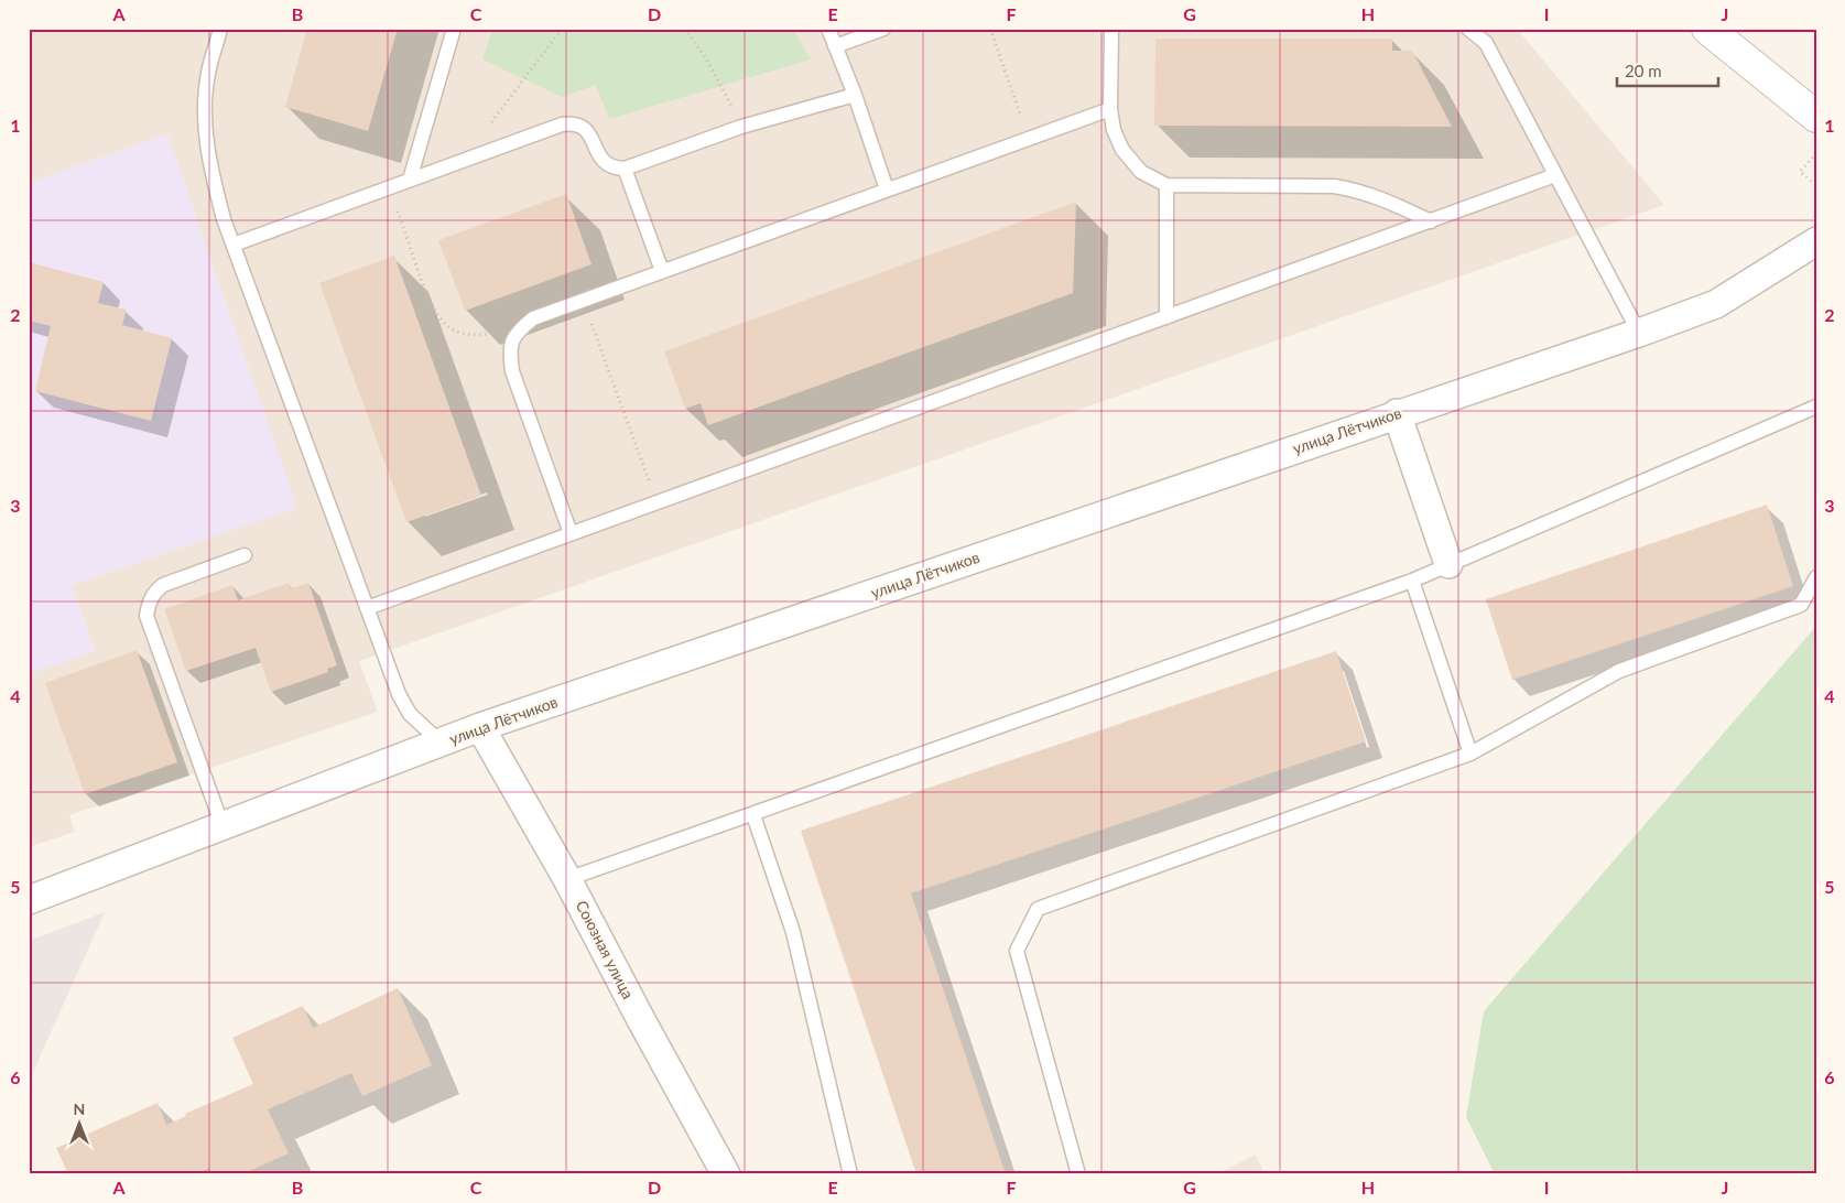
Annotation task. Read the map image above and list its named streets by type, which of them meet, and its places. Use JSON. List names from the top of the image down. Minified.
{"streets":{"street":["улица Лётчиков","Союзная улица"]},"crossings":[["улица Лётчиков","Союзная улица"]],"scale_bar":"20 m","north":"top","grid":{"columns":["A","B","C","D","E","F","G","H","I","J"],"rows":["1","2","3","4","5","6"]}}
